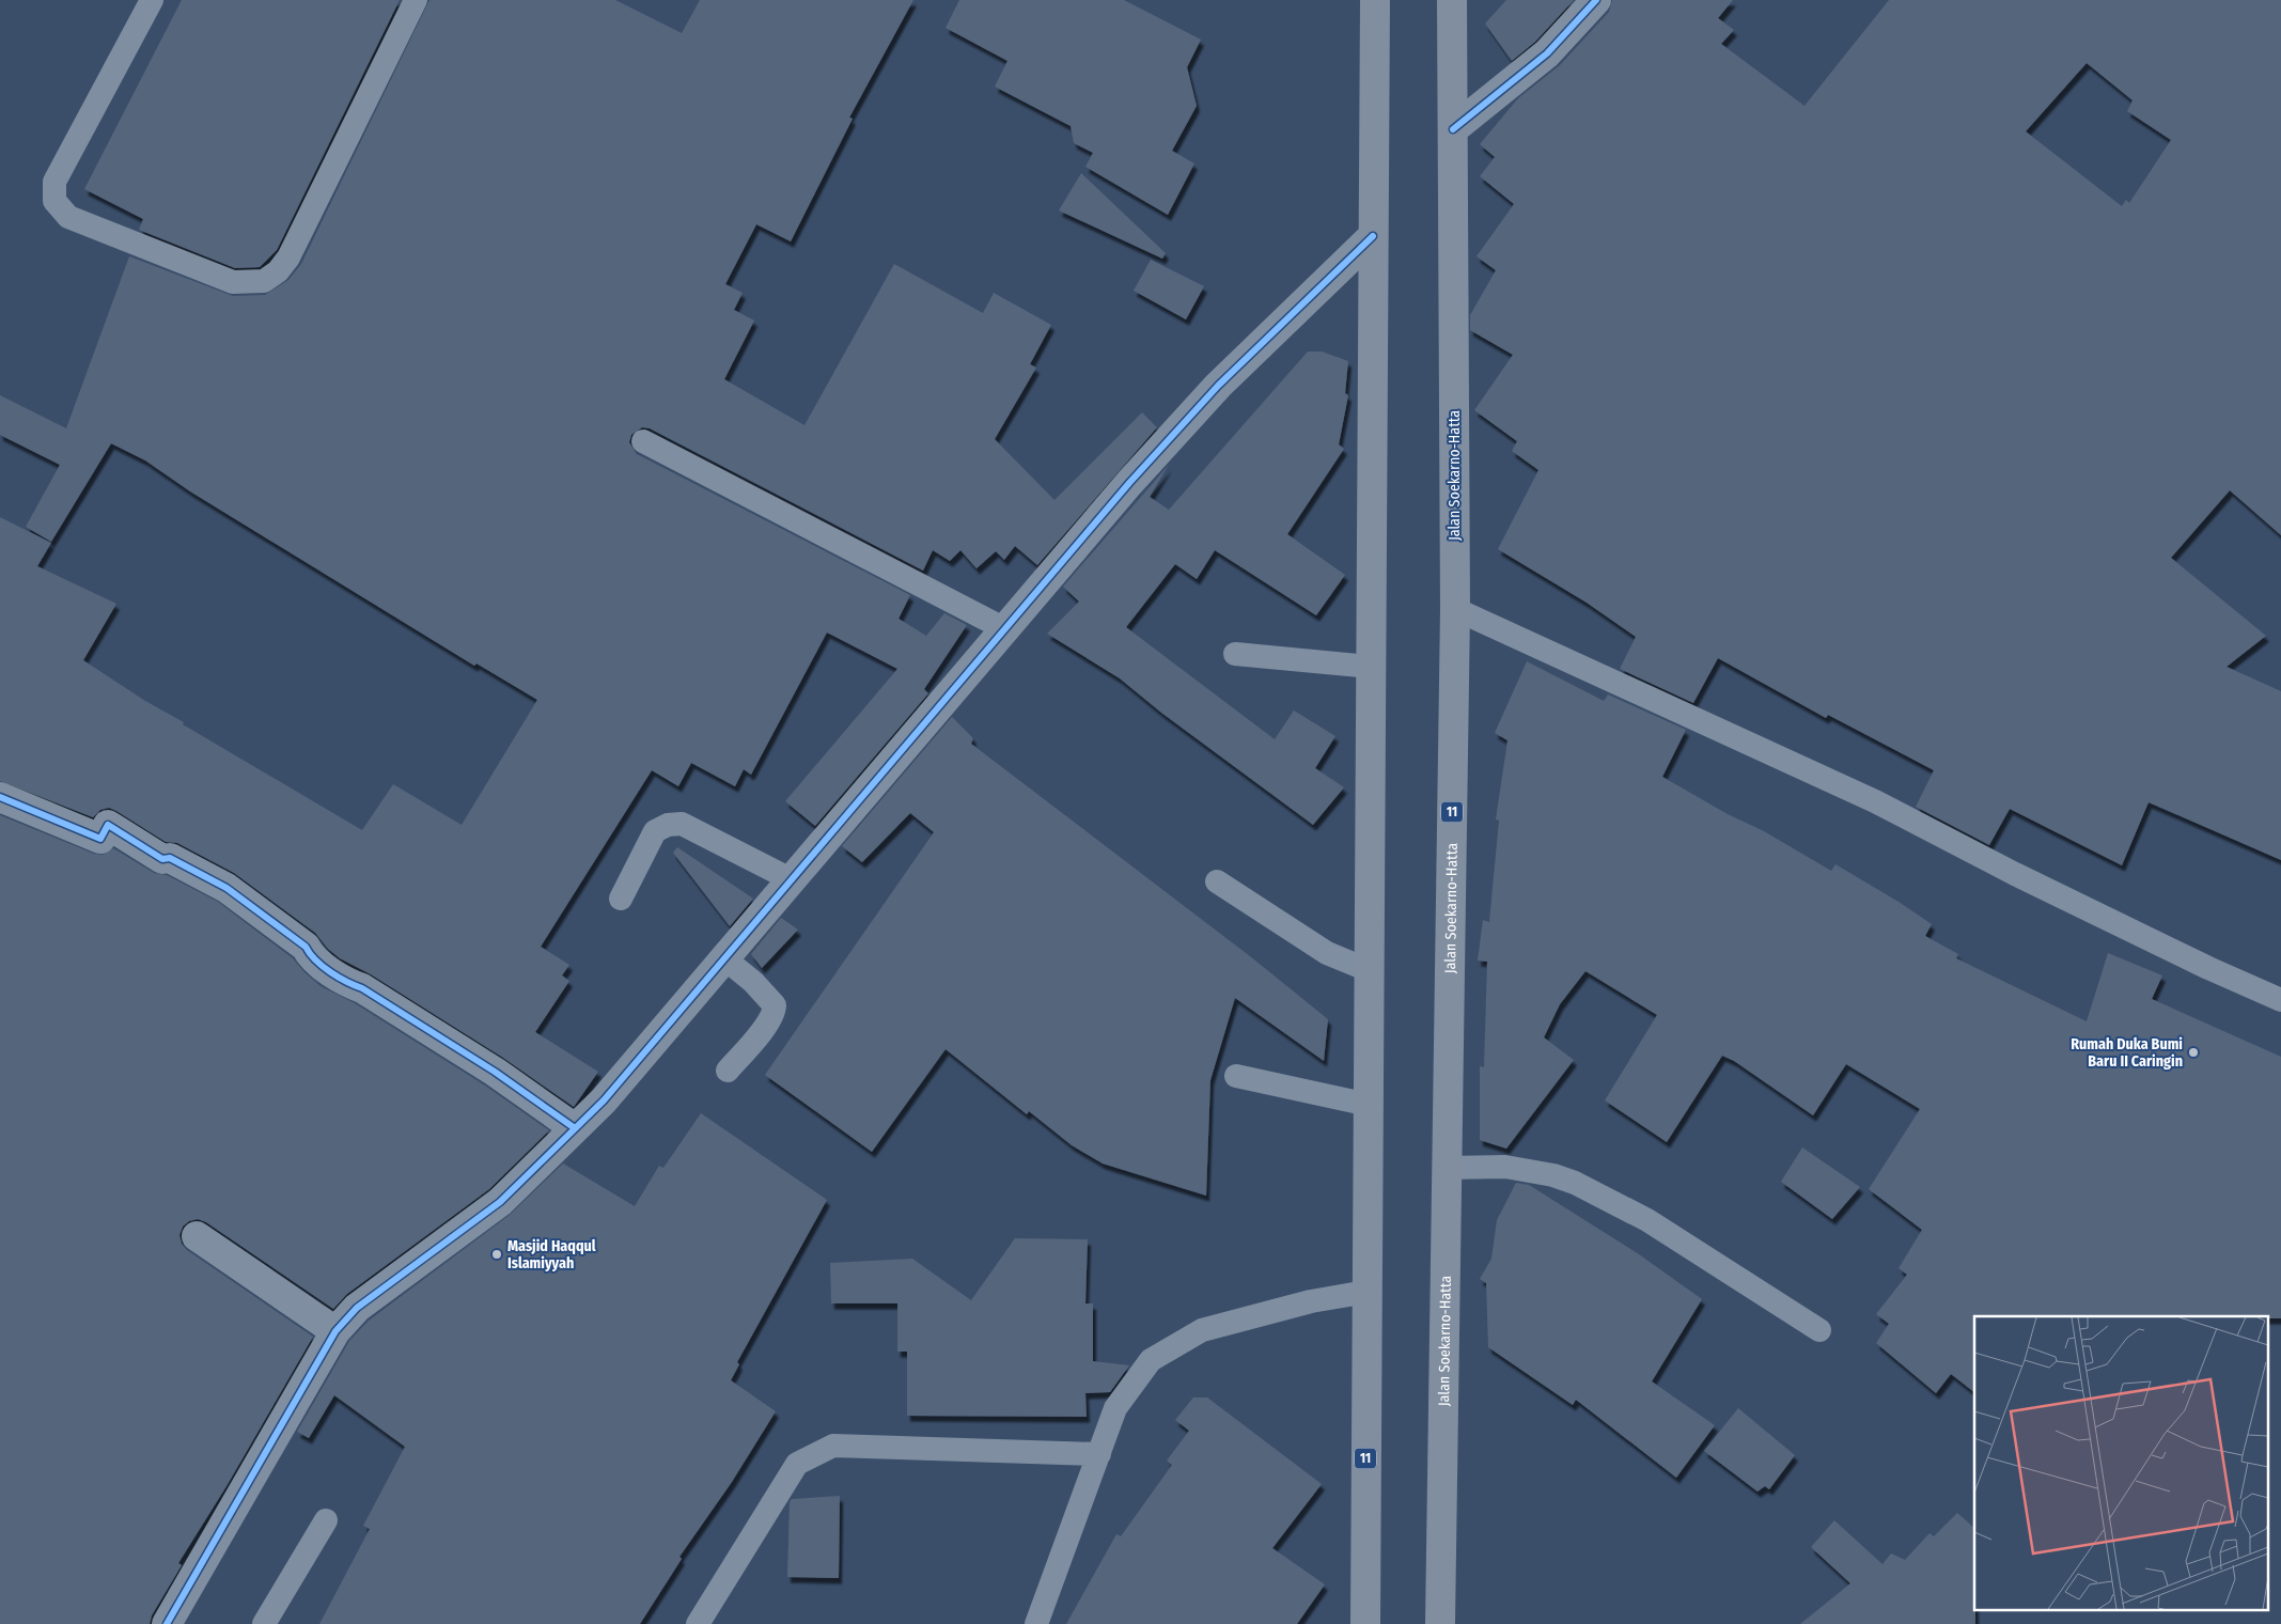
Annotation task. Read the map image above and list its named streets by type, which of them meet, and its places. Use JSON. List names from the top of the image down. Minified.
{"streets":{"highway":["Jalan Soekarno-Hatta","11"]},"places":["Rumah Duka Bumi Baru II Caringin","Masjid Haqqul Islamiyyah"]}
